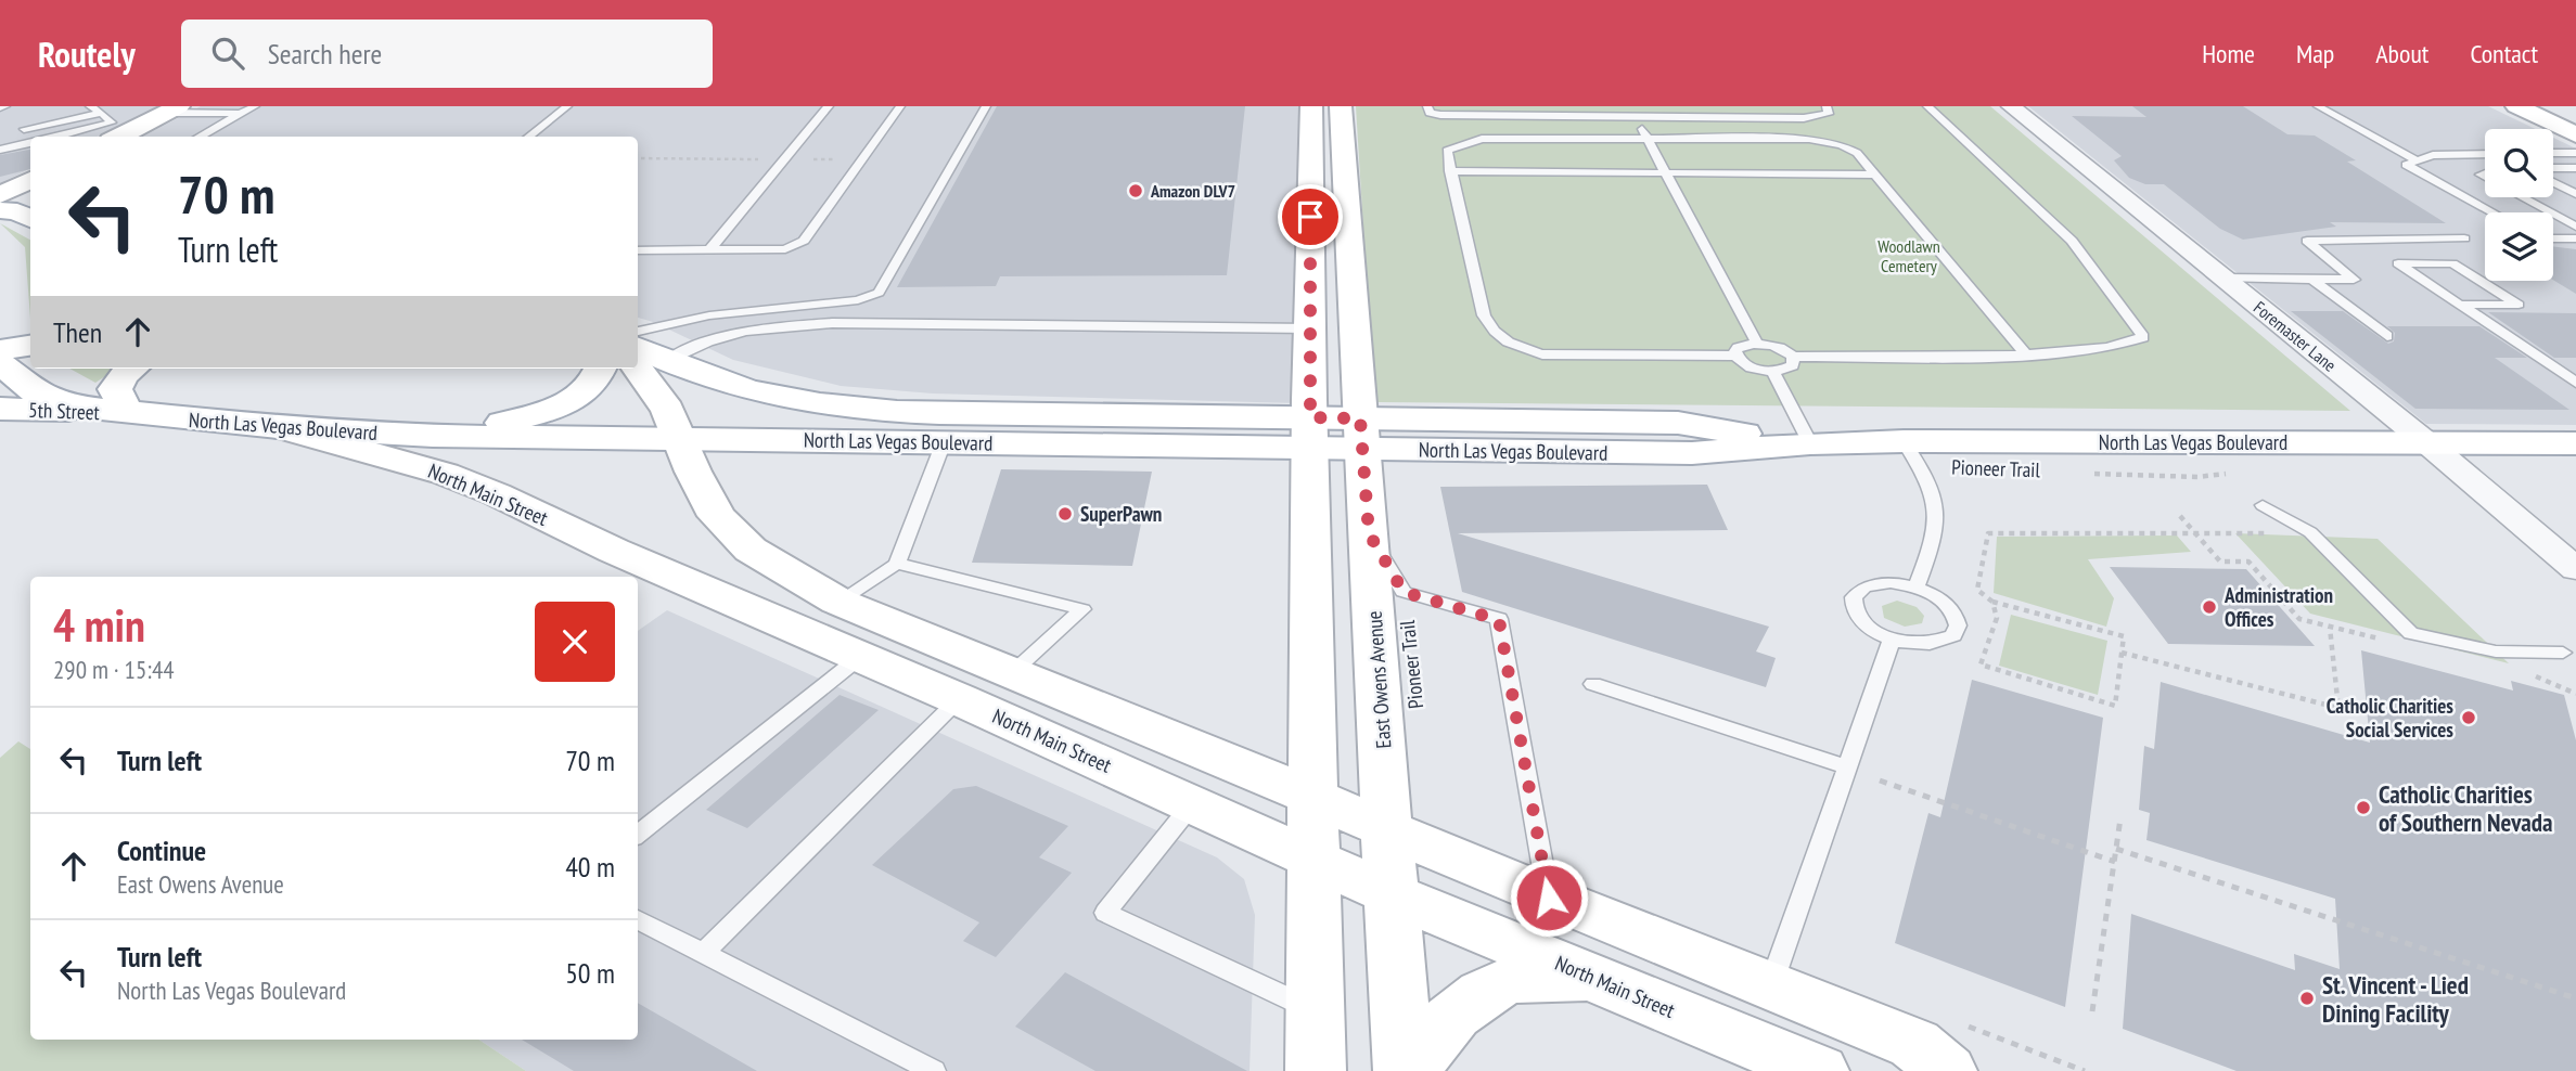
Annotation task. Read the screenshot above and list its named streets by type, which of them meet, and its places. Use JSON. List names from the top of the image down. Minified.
{"streets":{"main road":["5th Street","North Las Vegas Boulevard","North Main Street","East Owens Avenue"],"street":["Foremaster Lane"]},"crossings":[["Foremaster Lane","North Las Vegas Boulevard"],["5th Street","North Las Vegas Boulevard"],["North Las Vegas Boulevard","North Main Street"],["North Las Vegas Boulevard","East Owens Avenue"],["North Main Street","East Owens Avenue"]],"parks":["Woodlawn Cemetery"],"places":["Amazon DLV7","SuperPawn","Administration Offices","Catholic Charities Social Services","Catholic Charities of Southern Nevada","St. Vincent - Lied Dining Facility"],"page":{"header":"Routely","search":"Search here","nav":["Home","Map","About","Contact"],"turn":["70 m","Turn left"],"then":"Then","heading":["4 min","290 m · 15:44"],"list":[{"name":"Turn left","value":"70 m"},{"name":"Continue","note":"East Owens Avenue","value":"40 m"},{"name":"Turn left","note":"North Las Vegas Boulevard","value":"50 m"}]}}
